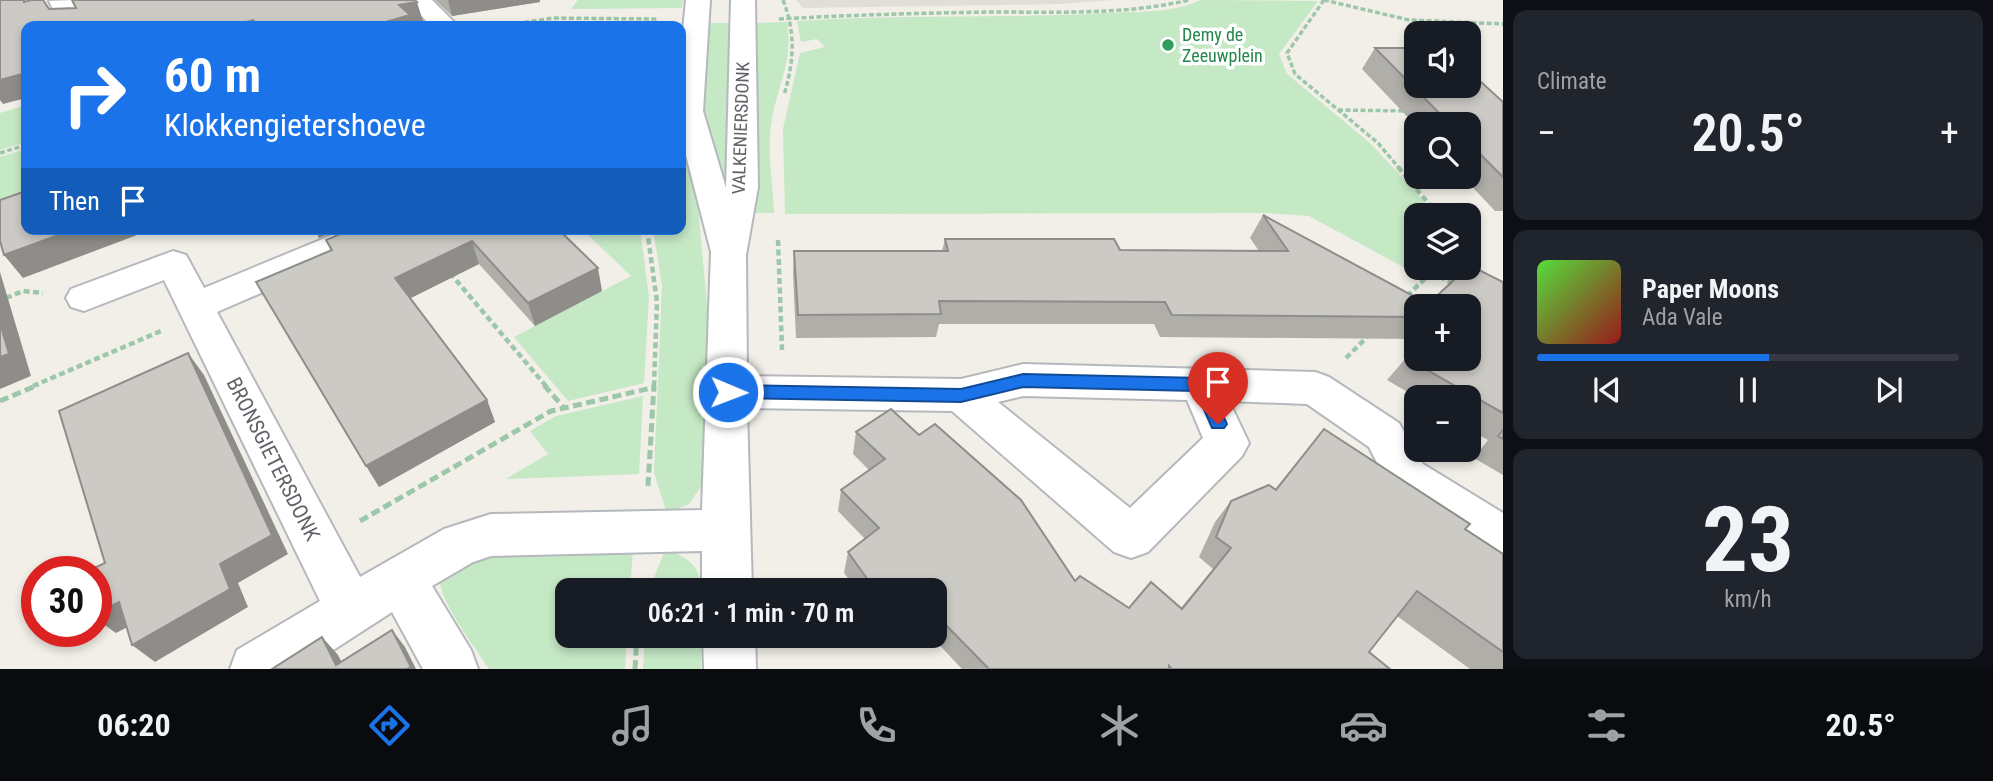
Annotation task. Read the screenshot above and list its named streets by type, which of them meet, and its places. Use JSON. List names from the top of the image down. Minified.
{"streets":{"street":["VALKENIERSDONK","BRONSGIETERSDONK"]},"places":["Demy de Zeeuwplein"],"page":{"tile":["Climate",["23","km/h"]],"map_buttons":["+","−"],"turn":["60 m","Klokkengietershoeve"],"heat":["−","20.5°","+"],"then":"Then","song":["Paper Moons","Ada Vale"],"limit":"30","trip":"06:21 · 1 min · 70 m","tabs":["06:20","20.5°"]}}
